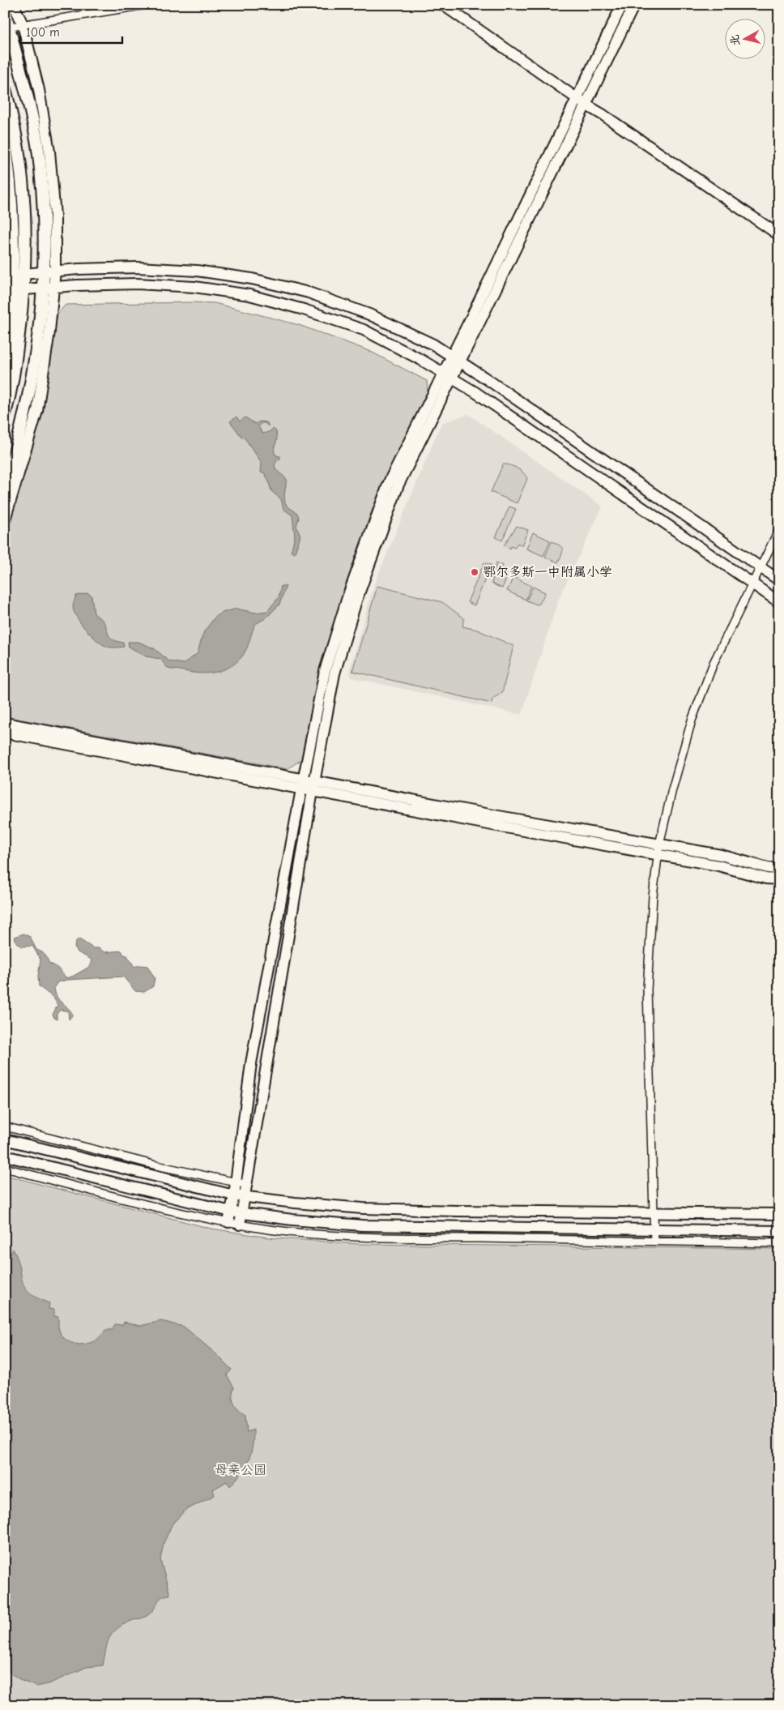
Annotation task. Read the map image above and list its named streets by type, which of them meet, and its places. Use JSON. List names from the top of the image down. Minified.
{"parks":["母亲公园"],"places":["鄂尔多斯一中附属小学"],"scale_bar":"100 m","north":"left"}
